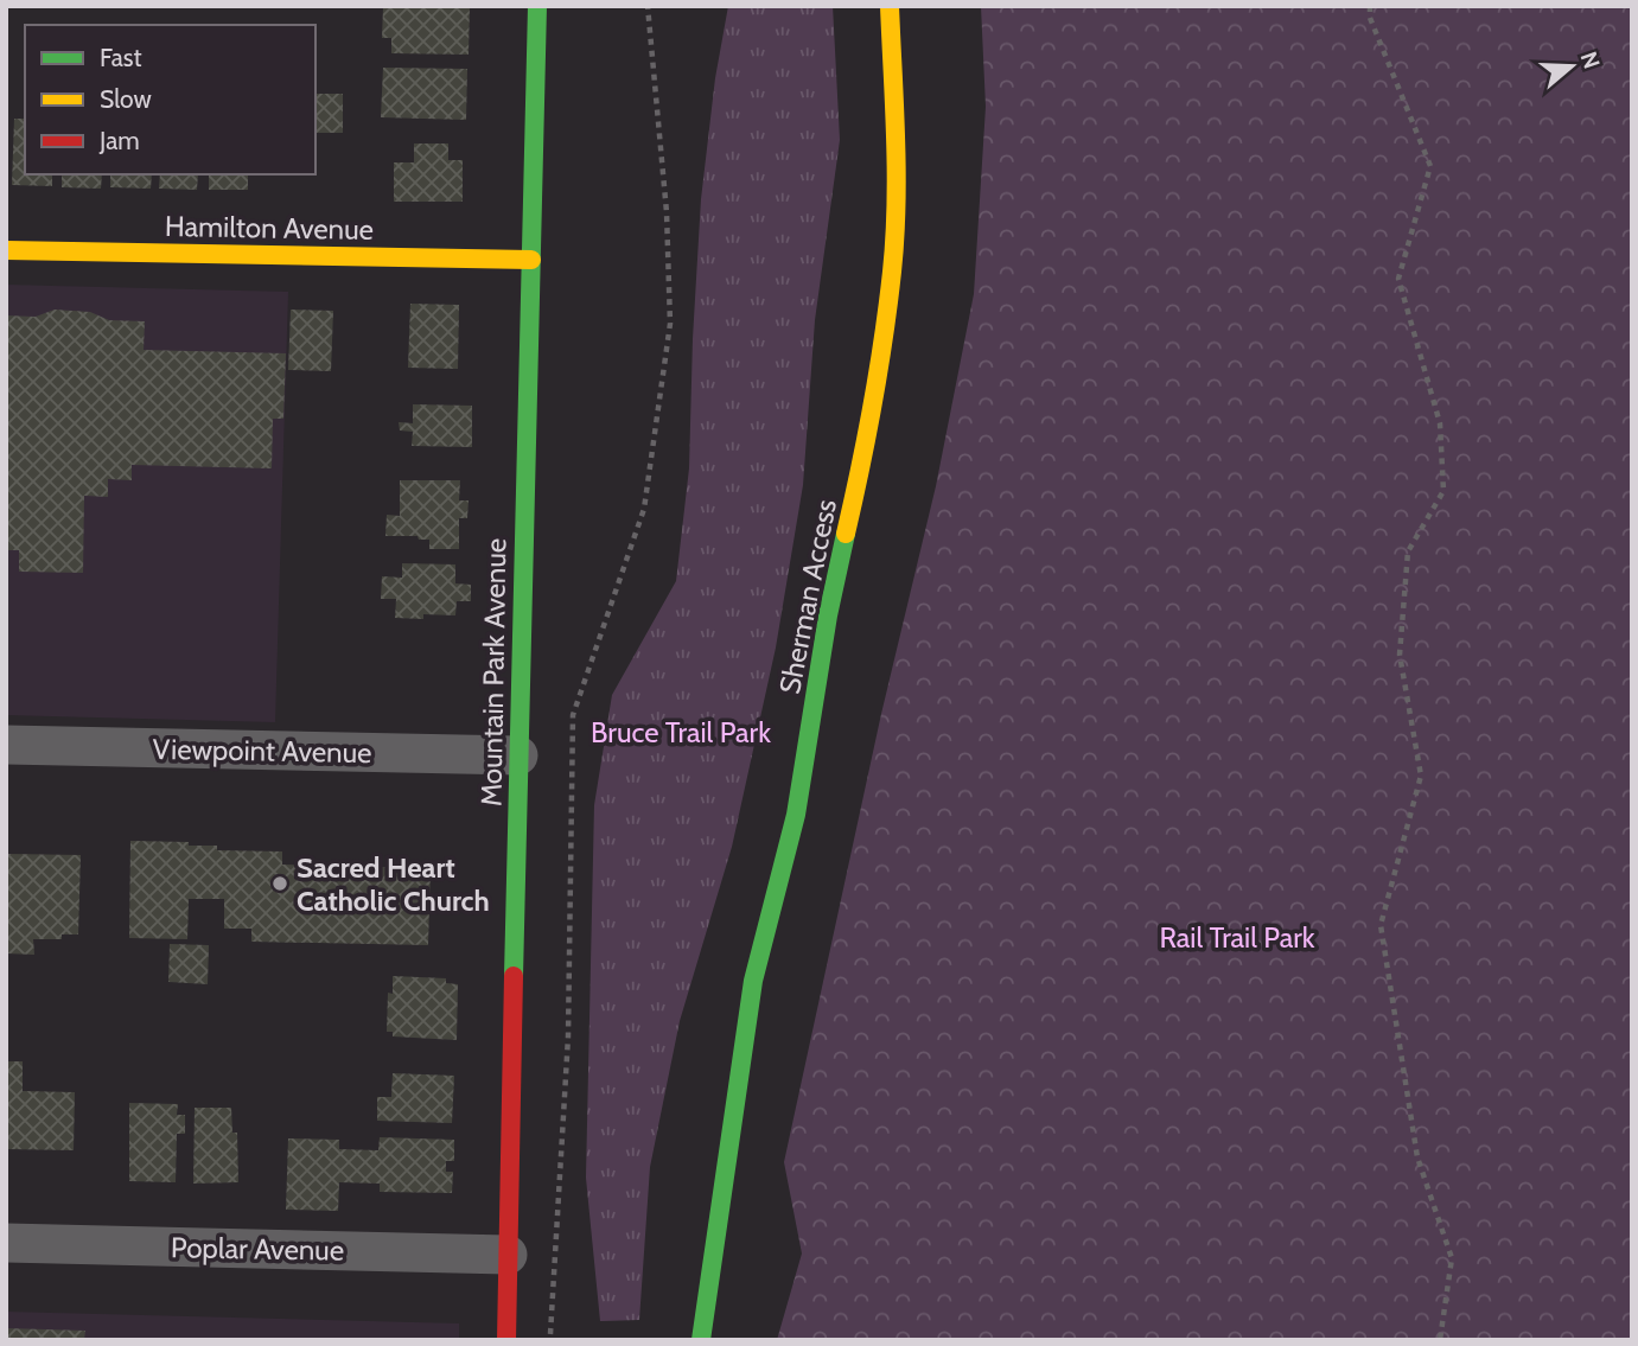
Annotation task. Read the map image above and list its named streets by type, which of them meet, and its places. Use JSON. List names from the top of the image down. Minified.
{"streets":{"street":["Hamilton Avenue","Sherman Access","Mountain Park Avenue","Viewpoint Avenue","Poplar Avenue"]},"crossings":[["Hamilton Avenue","Mountain Park Avenue"],["Mountain Park Avenue","Viewpoint Avenue"],["Mountain Park Avenue","Poplar Avenue"]],"parks":["Bruce Trail Park","Rail Trail Park"],"places":["Sacred Heart Catholic Church"],"legend":["Fast","Slow","Jam"],"north":"right"}
